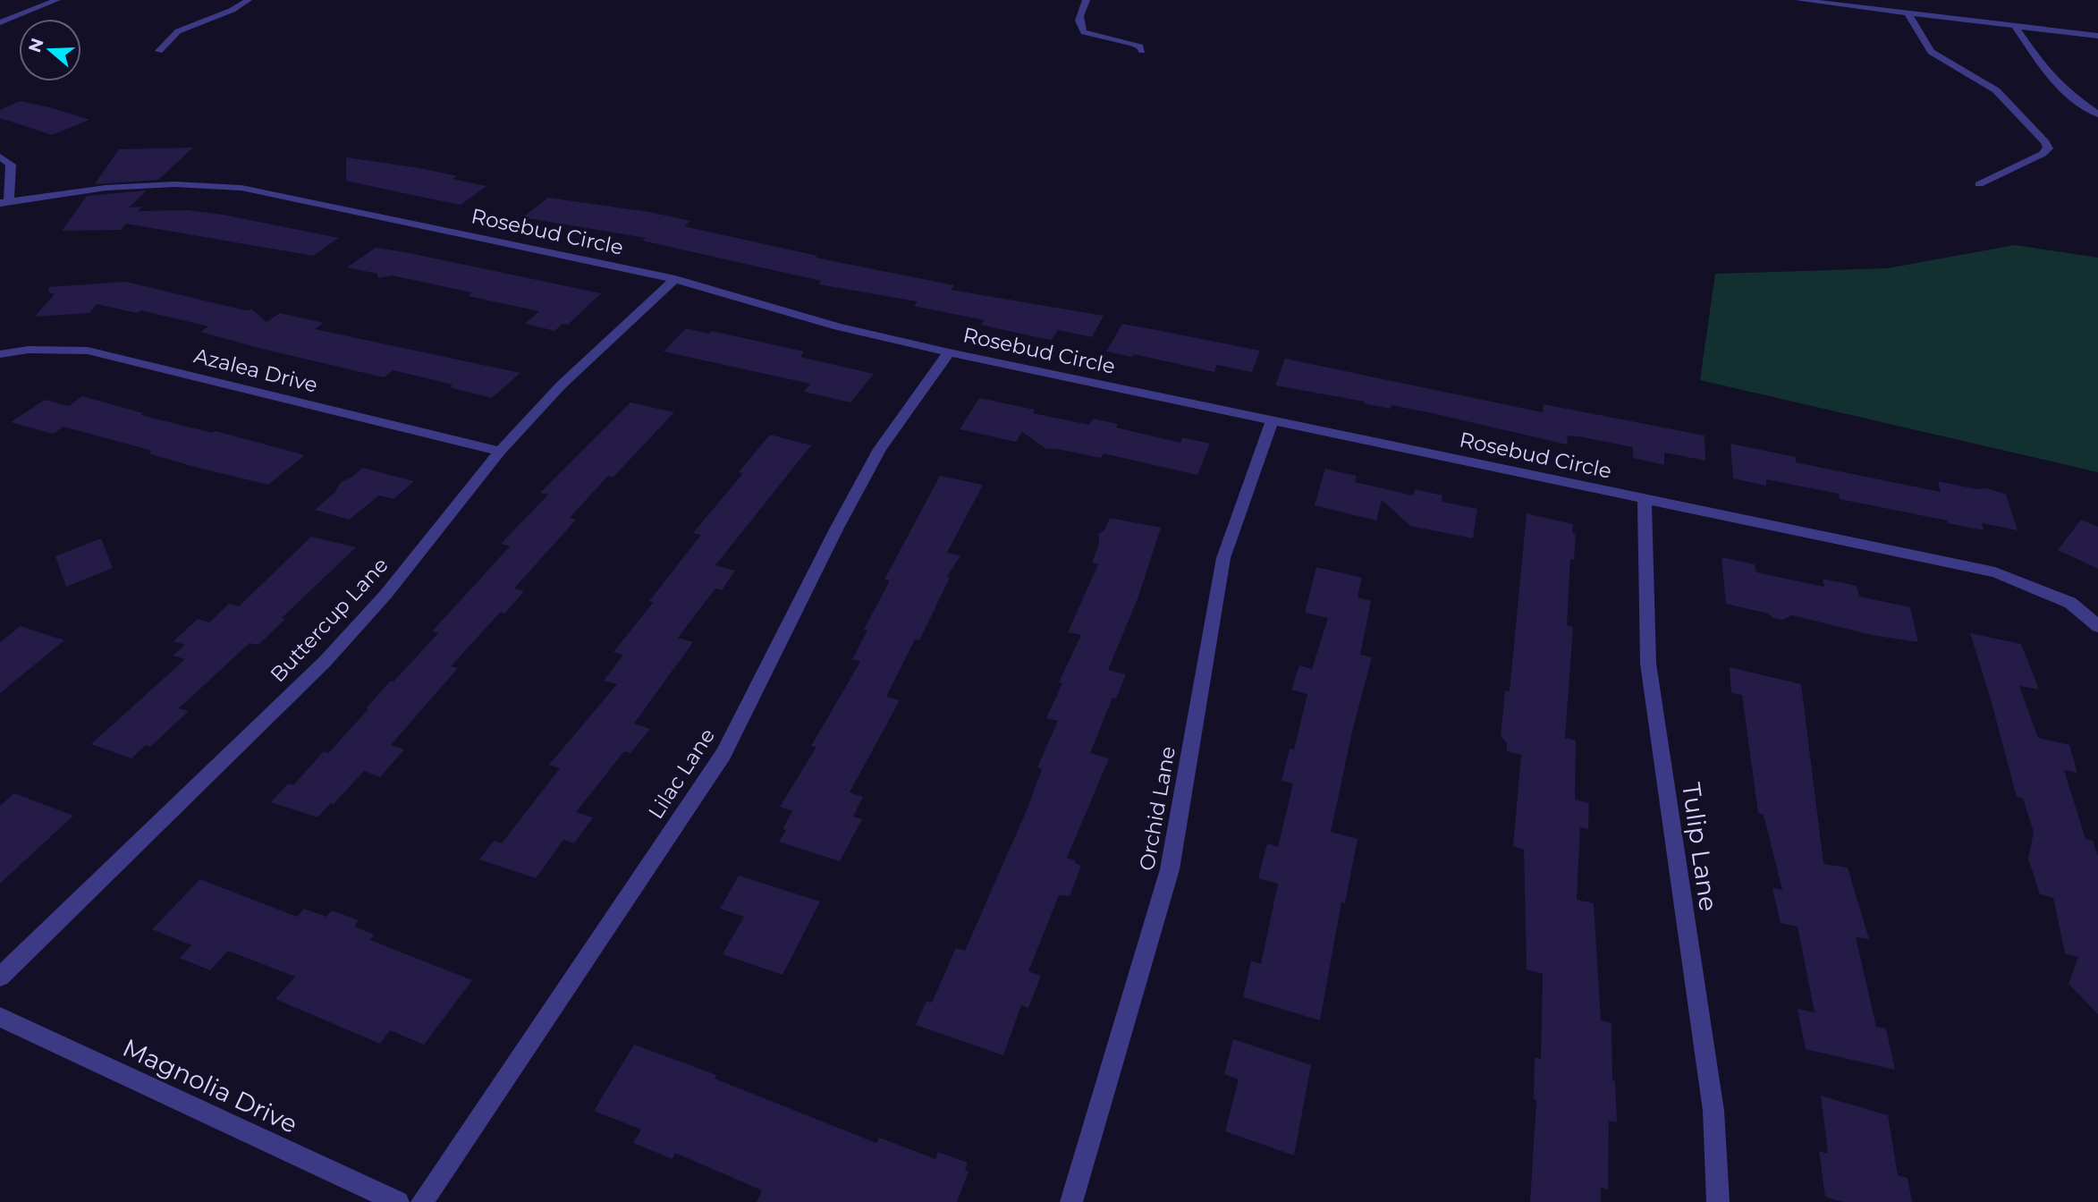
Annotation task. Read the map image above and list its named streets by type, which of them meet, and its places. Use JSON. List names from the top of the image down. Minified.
{"streets":{"street":["Rosebud Circle","Azalea Drive","Buttercup Lane","Lilac Lane","Orchid Lane","Tulip Lane","Magnolia Drive"]},"crossings":[["Rosebud Circle","Buttercup Lane"],["Rosebud Circle","Lilac Lane"],["Rosebud Circle","Orchid Lane"],["Rosebud Circle","Tulip Lane"],["Azalea Drive","Buttercup Lane"]],"north":"left"}
